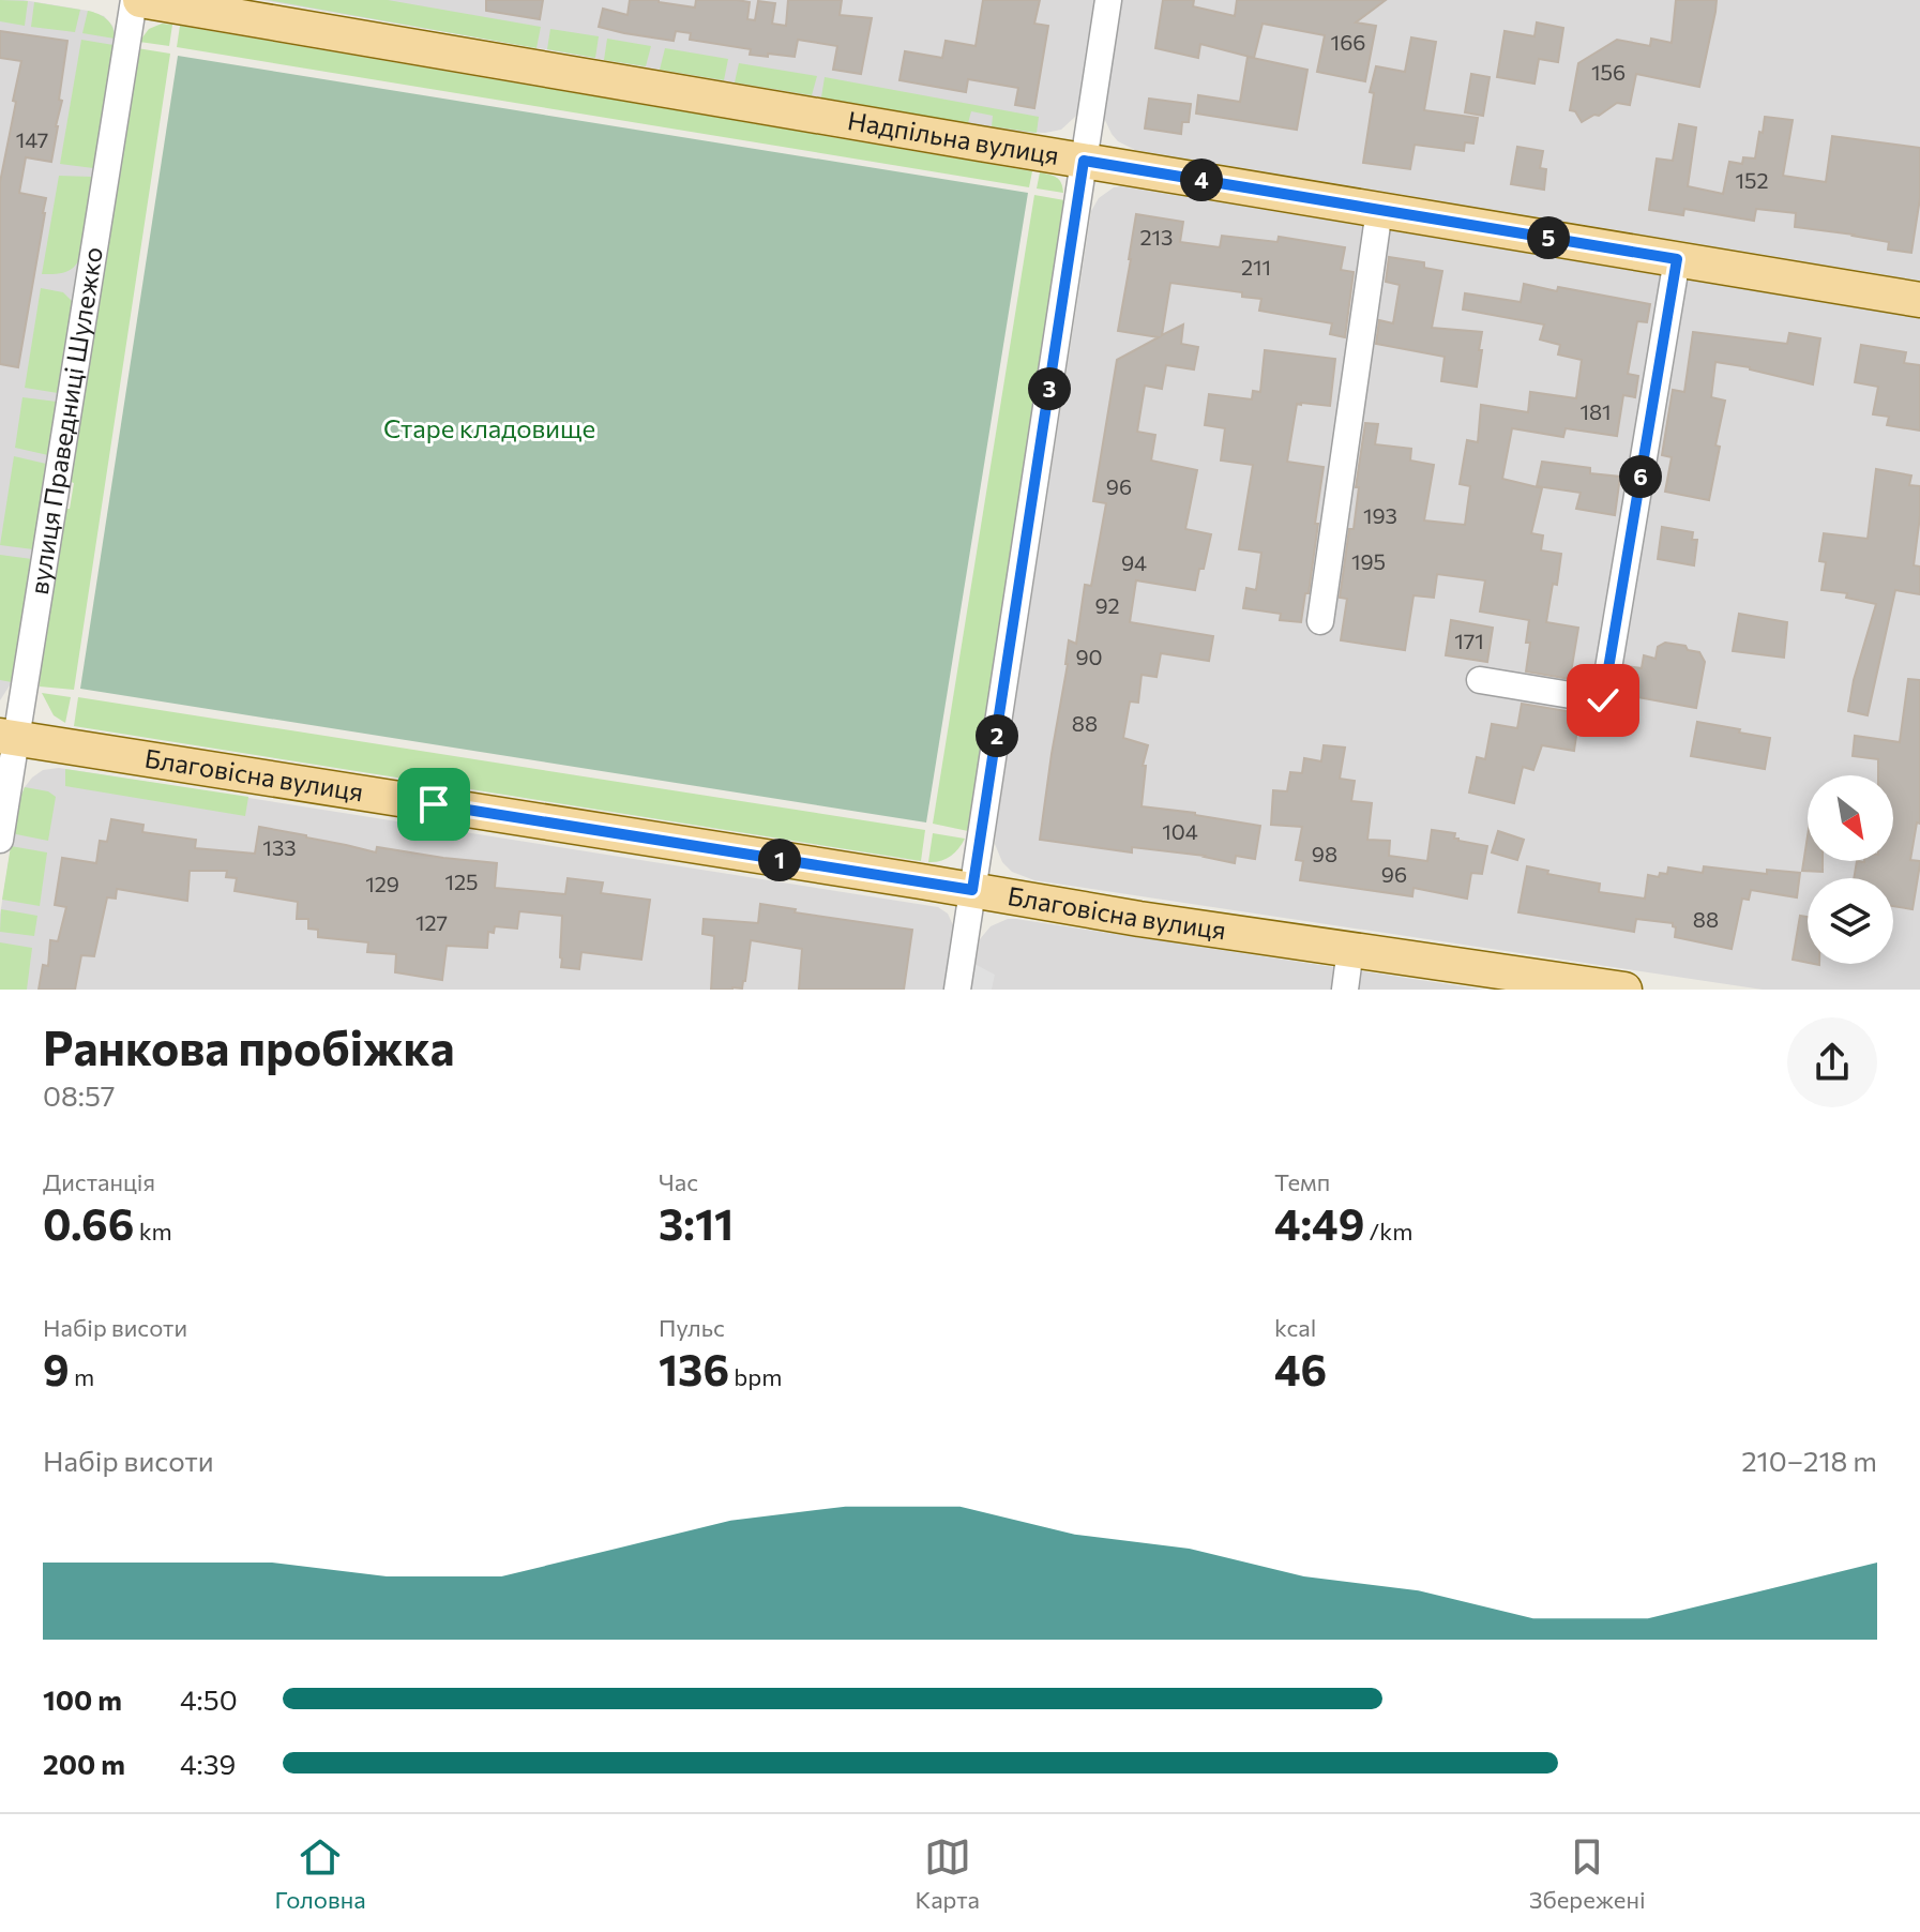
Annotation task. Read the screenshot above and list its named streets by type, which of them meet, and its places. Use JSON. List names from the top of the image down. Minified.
{"streets":{"main road":["Надпільна вулиця","Благовісна вулиця"],"street":["вулиця Праведниці Шулежко"]},"crossings":[["вулиця Праведниці Шулежко","Благовісна вулиця"]],"parks":["Старе кладовище"],"house_numbers":["166","156","147","152","213","211","181","96","193","195","94","92","171","90","88","104","133","98","96","125","129","88","127"],"north":"bottom right","page":{"pins":["4","5","3","6","2","1"],"heading":["Ранкова пробіжка","08:57"],"stats":[["Дистанція","0.66 km"],["Час","3:11"],["Темп","4:49 /km"],["Набір висоти","9 m"],["Пульс","136 bpm"],["kcal","46"]],"chart":["Набір висоти","210–218 m"],"list":[{"name":"100 m","note":"4:50"},{"name":"200 m","note":"4:39"}],"tabs":["Головна","Карта","Збережені"]}}
